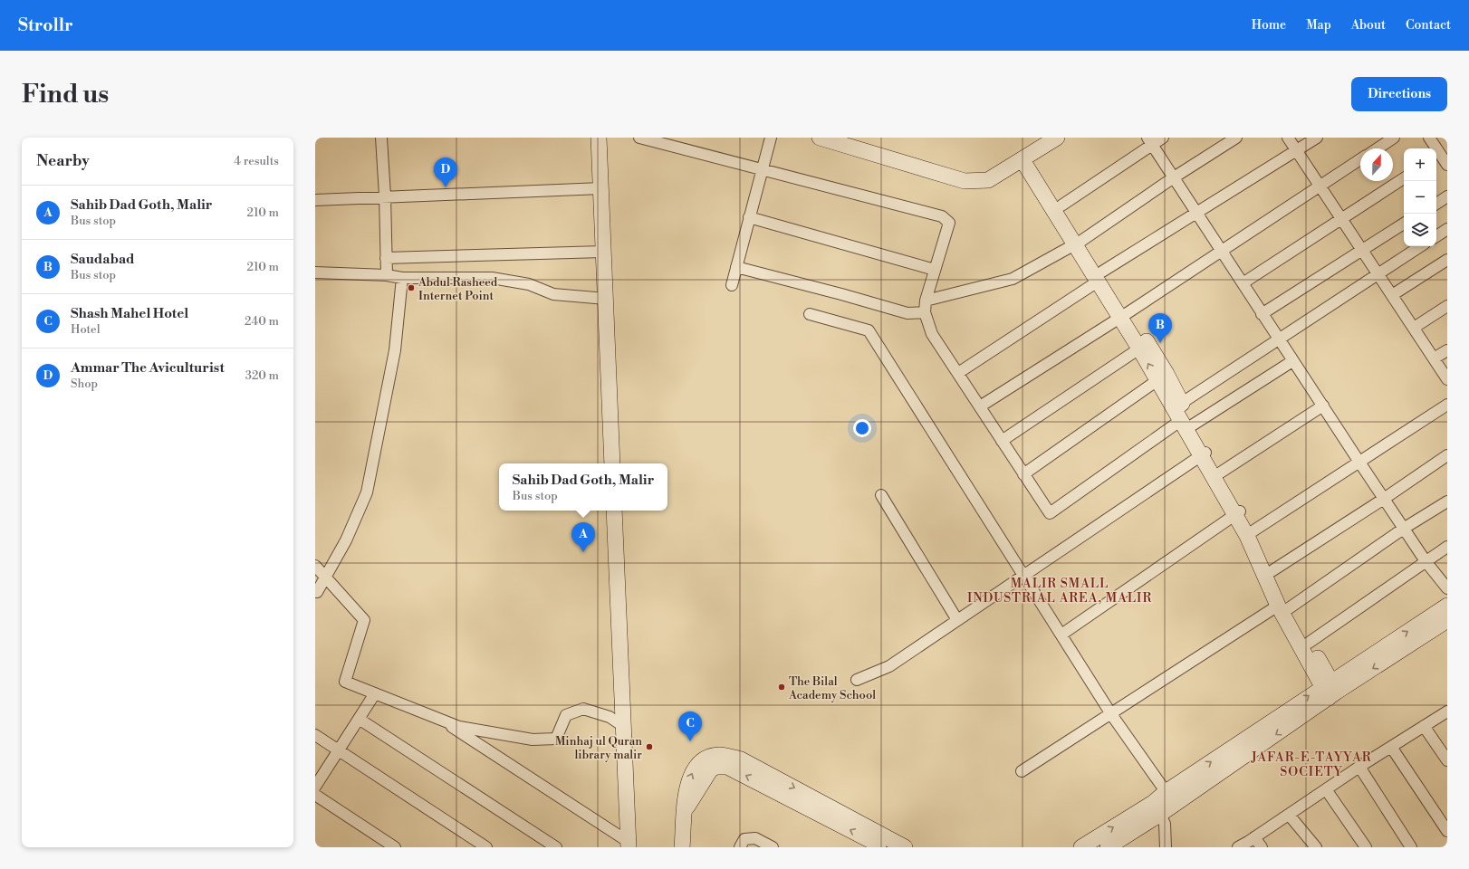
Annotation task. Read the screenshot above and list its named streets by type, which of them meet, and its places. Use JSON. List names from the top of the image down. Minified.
{"districts":["MALIR SMALL INDUSTRIAL AREA, MALIR","JAFAR-E-TAYYAR SOCIETY"],"places":["Abdul Rasheed Internet Point","The Bilal Academy School","Minhaj ul Quran library malir"],"north":"top","page":{"header":"Strollr","nav":["Home","Map","About","Contact"],"buttons":"Directions","title":"Find us","heading":["Nearby","4 results"],"map_buttons":["+","−"],"pins":["D","B","A","C"],"list":[{"mark":"A","name":"Sahib Dad Goth, Malir","note":"Bus stop","value":"210 m"},{"mark":"B","name":"Saudabad","note":"Bus stop","value":"210 m"},{"mark":"C","name":"Shash Mahel Hotel","note":"Hotel","value":"240 m"},{"mark":"D","name":"Ammar The Aviculturist","note":"Shop","value":"320 m"}],"popup":["Sahib Dad Goth, Malir","Bus stop"]}}
